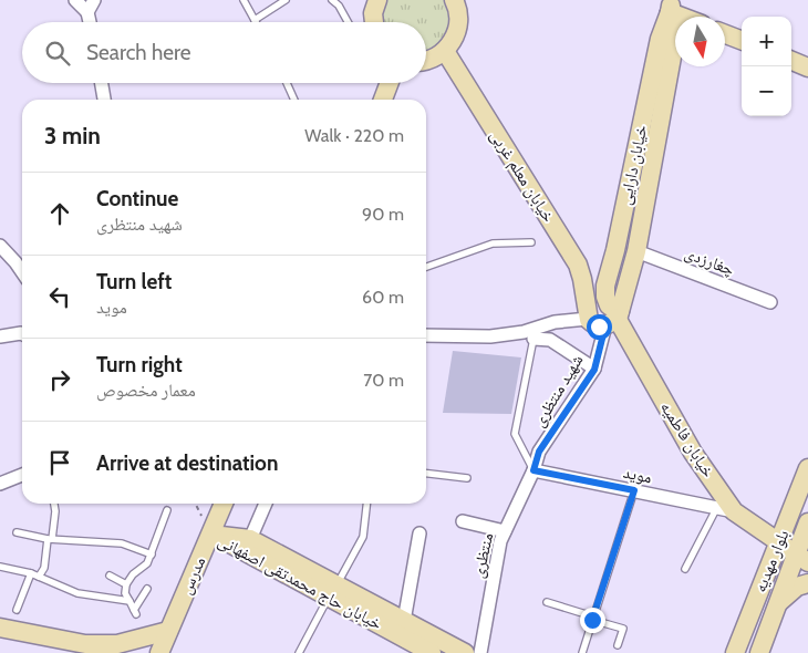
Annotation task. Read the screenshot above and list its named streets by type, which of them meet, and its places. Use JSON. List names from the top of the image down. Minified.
{"streets":{"main road":["خیابان دارایی","خیابان معلم غربی","خیابان فاطمیه","بلوار مهدیه","مدرس","خیابان حاج محمدتقی اصفهانی"],"street":["چغارزدی","شهید منتظری","موید","منتظری"]},"crossings":[["خیابان دارایی","چغارزدی"],["خیابان دارایی","شهید منتظری"],["خیابان دارایی","خیابان فاطمیه"],["شهید منتظری","خیابان فاطمیه"],["شهید منتظری","موید"],["شهید منتظری","منتظری"],["خیابان فاطمیه","موید"],["خیابان فاطمیه","بلوار مهدیه"],["موید","منتظری"],["مدرس","خیابان حاج محمدتقی اصفهانی"]],"north":"bottom","page":{"map_buttons":["+","−"],"search":"Search here","heading":["3 min","Walk · 220 m"],"list":[["Continue","شهید منتظری","90 m"],["Turn left","موید","60 m"],["Turn right","معمار مخصوص","70 m"],"Arrive at destination"]}}
